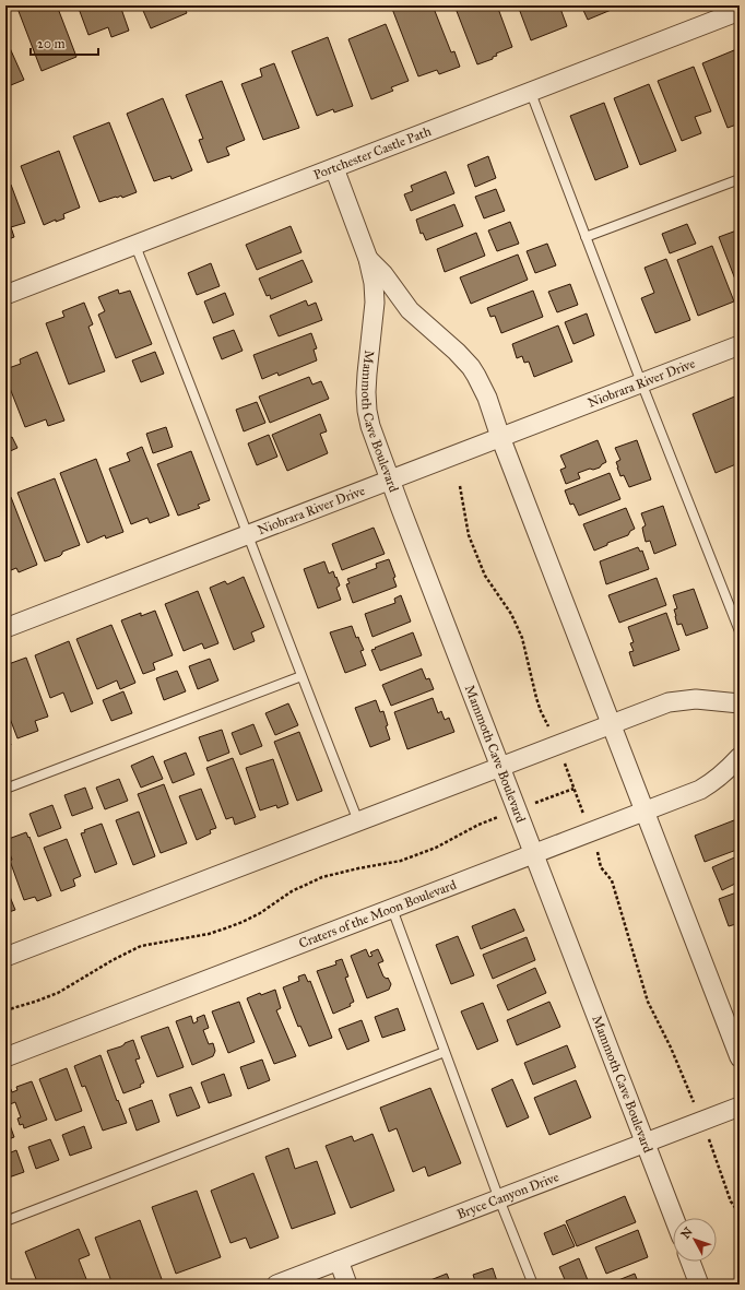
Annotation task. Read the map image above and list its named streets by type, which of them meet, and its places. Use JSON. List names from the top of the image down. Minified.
{"streets":{"street":["Portchester Castle Path","Niobrara River Drive","Mammoth Cave Boulevard","Craters of the Moon Boulevard","Bryce Canyon Drive"]},"crossings":[["Portchester Castle Path","Mammoth Cave Boulevard"],["Niobrara River Drive","Mammoth Cave Boulevard"],["Mammoth Cave Boulevard","Craters of the Moon Boulevard"],["Mammoth Cave Boulevard","Bryce Canyon Drive"]],"scale_bar":"20 m","north":"top left"}
